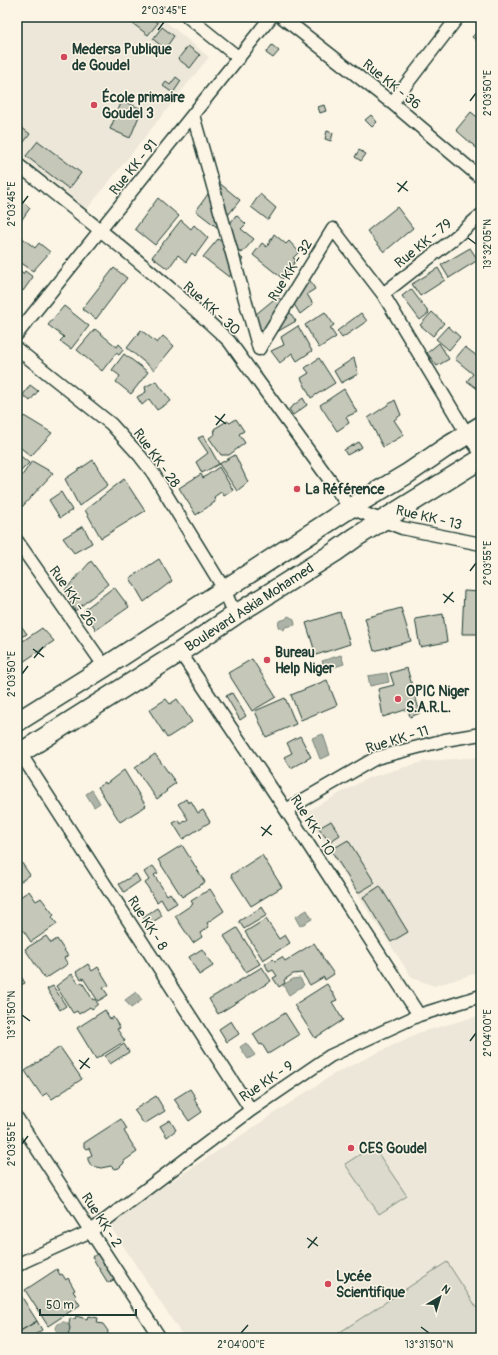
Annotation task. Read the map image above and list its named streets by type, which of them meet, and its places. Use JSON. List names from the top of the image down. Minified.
{"streets":{"main road":["Boulevard Askia Mohamed"],"street":["Rue KK - 36","Rue KK - 91","Rue KK - 79","Rue KK - 32","Rue KK - 30","Rue KK - 28","Rue KK - 13","Rue KK - 26","Rue KK - 11","Rue KK - 10","Rue KK - 8","Rue KK - 9","Rue KK - 2"]},"crossings":[["Rue KK - 91","Rue KK - 32"],["Rue KK - 91","Rue KK - 30"],["Rue KK - 79","Rue KK - 32"],["Rue KK - 32","Boulevard Askia Mohamed"],["Rue KK - 30","Rue KK - 13"],["Rue KK - 30","Boulevard Askia Mohamed"],["Rue KK - 28","Boulevard Askia Mohamed"],["Rue KK - 13","Boulevard Askia Mohamed"],["Rue KK - 26","Boulevard Askia Mohamed"],["Boulevard Askia Mohamed","Rue KK - 10"],["Boulevard Askia Mohamed","Rue KK - 8"],["Rue KK - 11","Rue KK - 10"],["Rue KK - 10","Rue KK - 9"],["Rue KK - 8","Rue KK - 9"],["Rue KK - 9","Rue KK - 2"]],"places":["Medersa Publique de Goudel","École primaire Goudel 3","La Référence","Bureau Help Niger","OPIC Niger S.A.R.L.","CES Goudel","Lycée Scientifique"],"scale_bar":"50 m","north":"top right","coordinates":["2°03'45\"E","2°03'50\"E","13°32'05\"N","2°03'55\"E","13°31'50\"N","2°04'00\"E"]}
